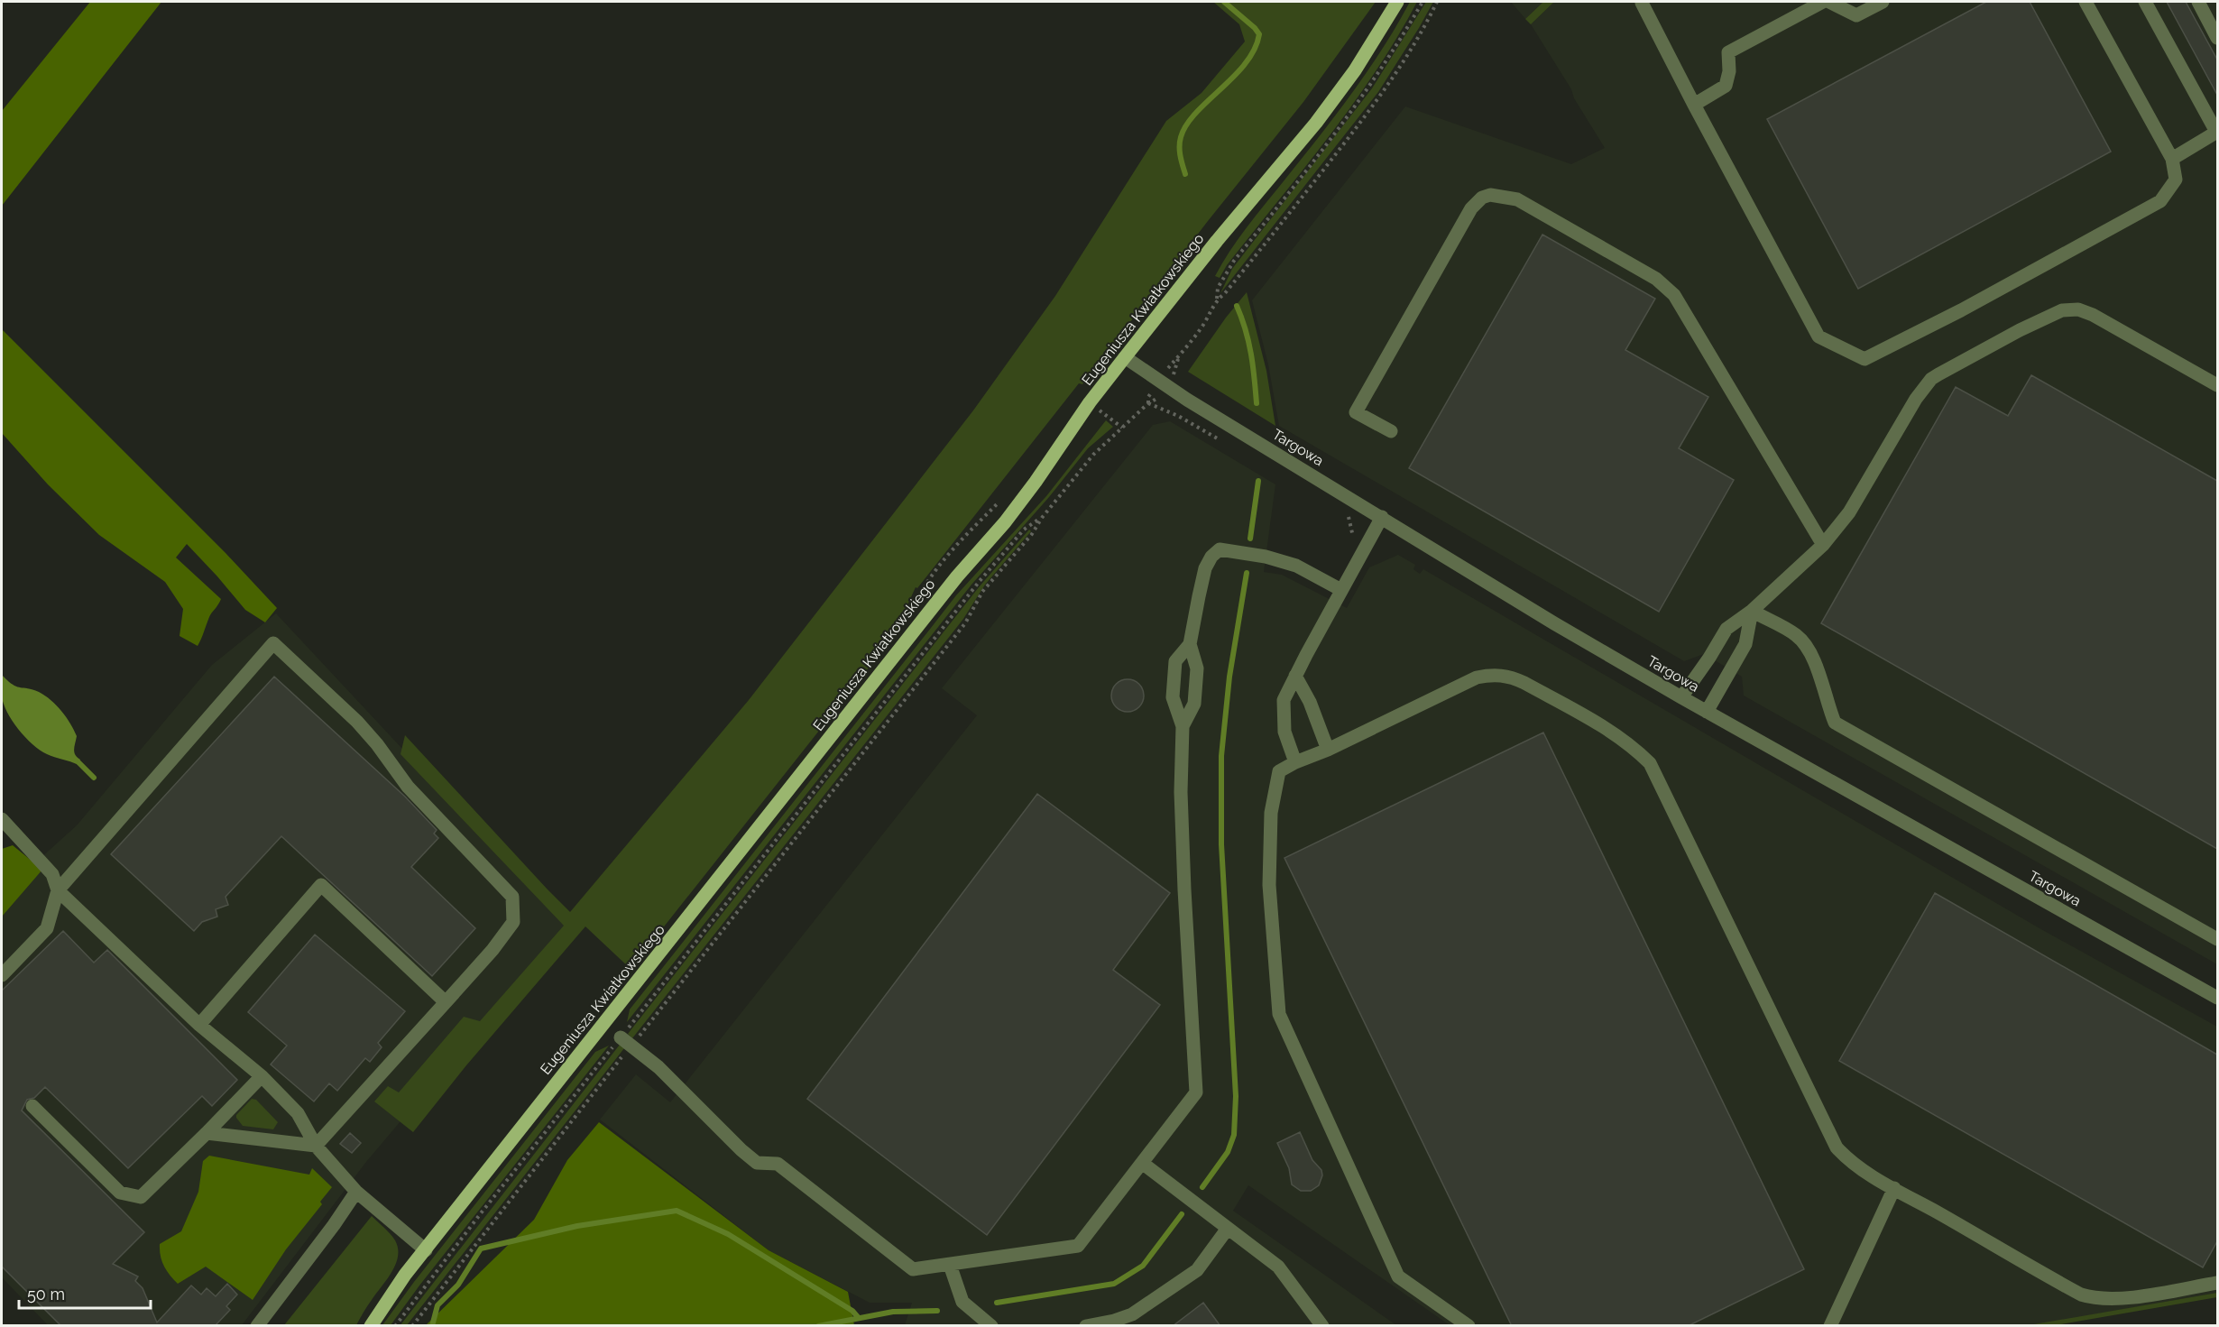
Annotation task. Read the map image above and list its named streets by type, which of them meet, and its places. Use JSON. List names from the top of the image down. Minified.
{"streets":{"main road":["Eugeniusza Kwiatkowskiego"],"street":["Targowa"]},"crossings":[["Eugeniusza Kwiatkowskiego","Targowa"]],"scale_bar":"50 m"}
